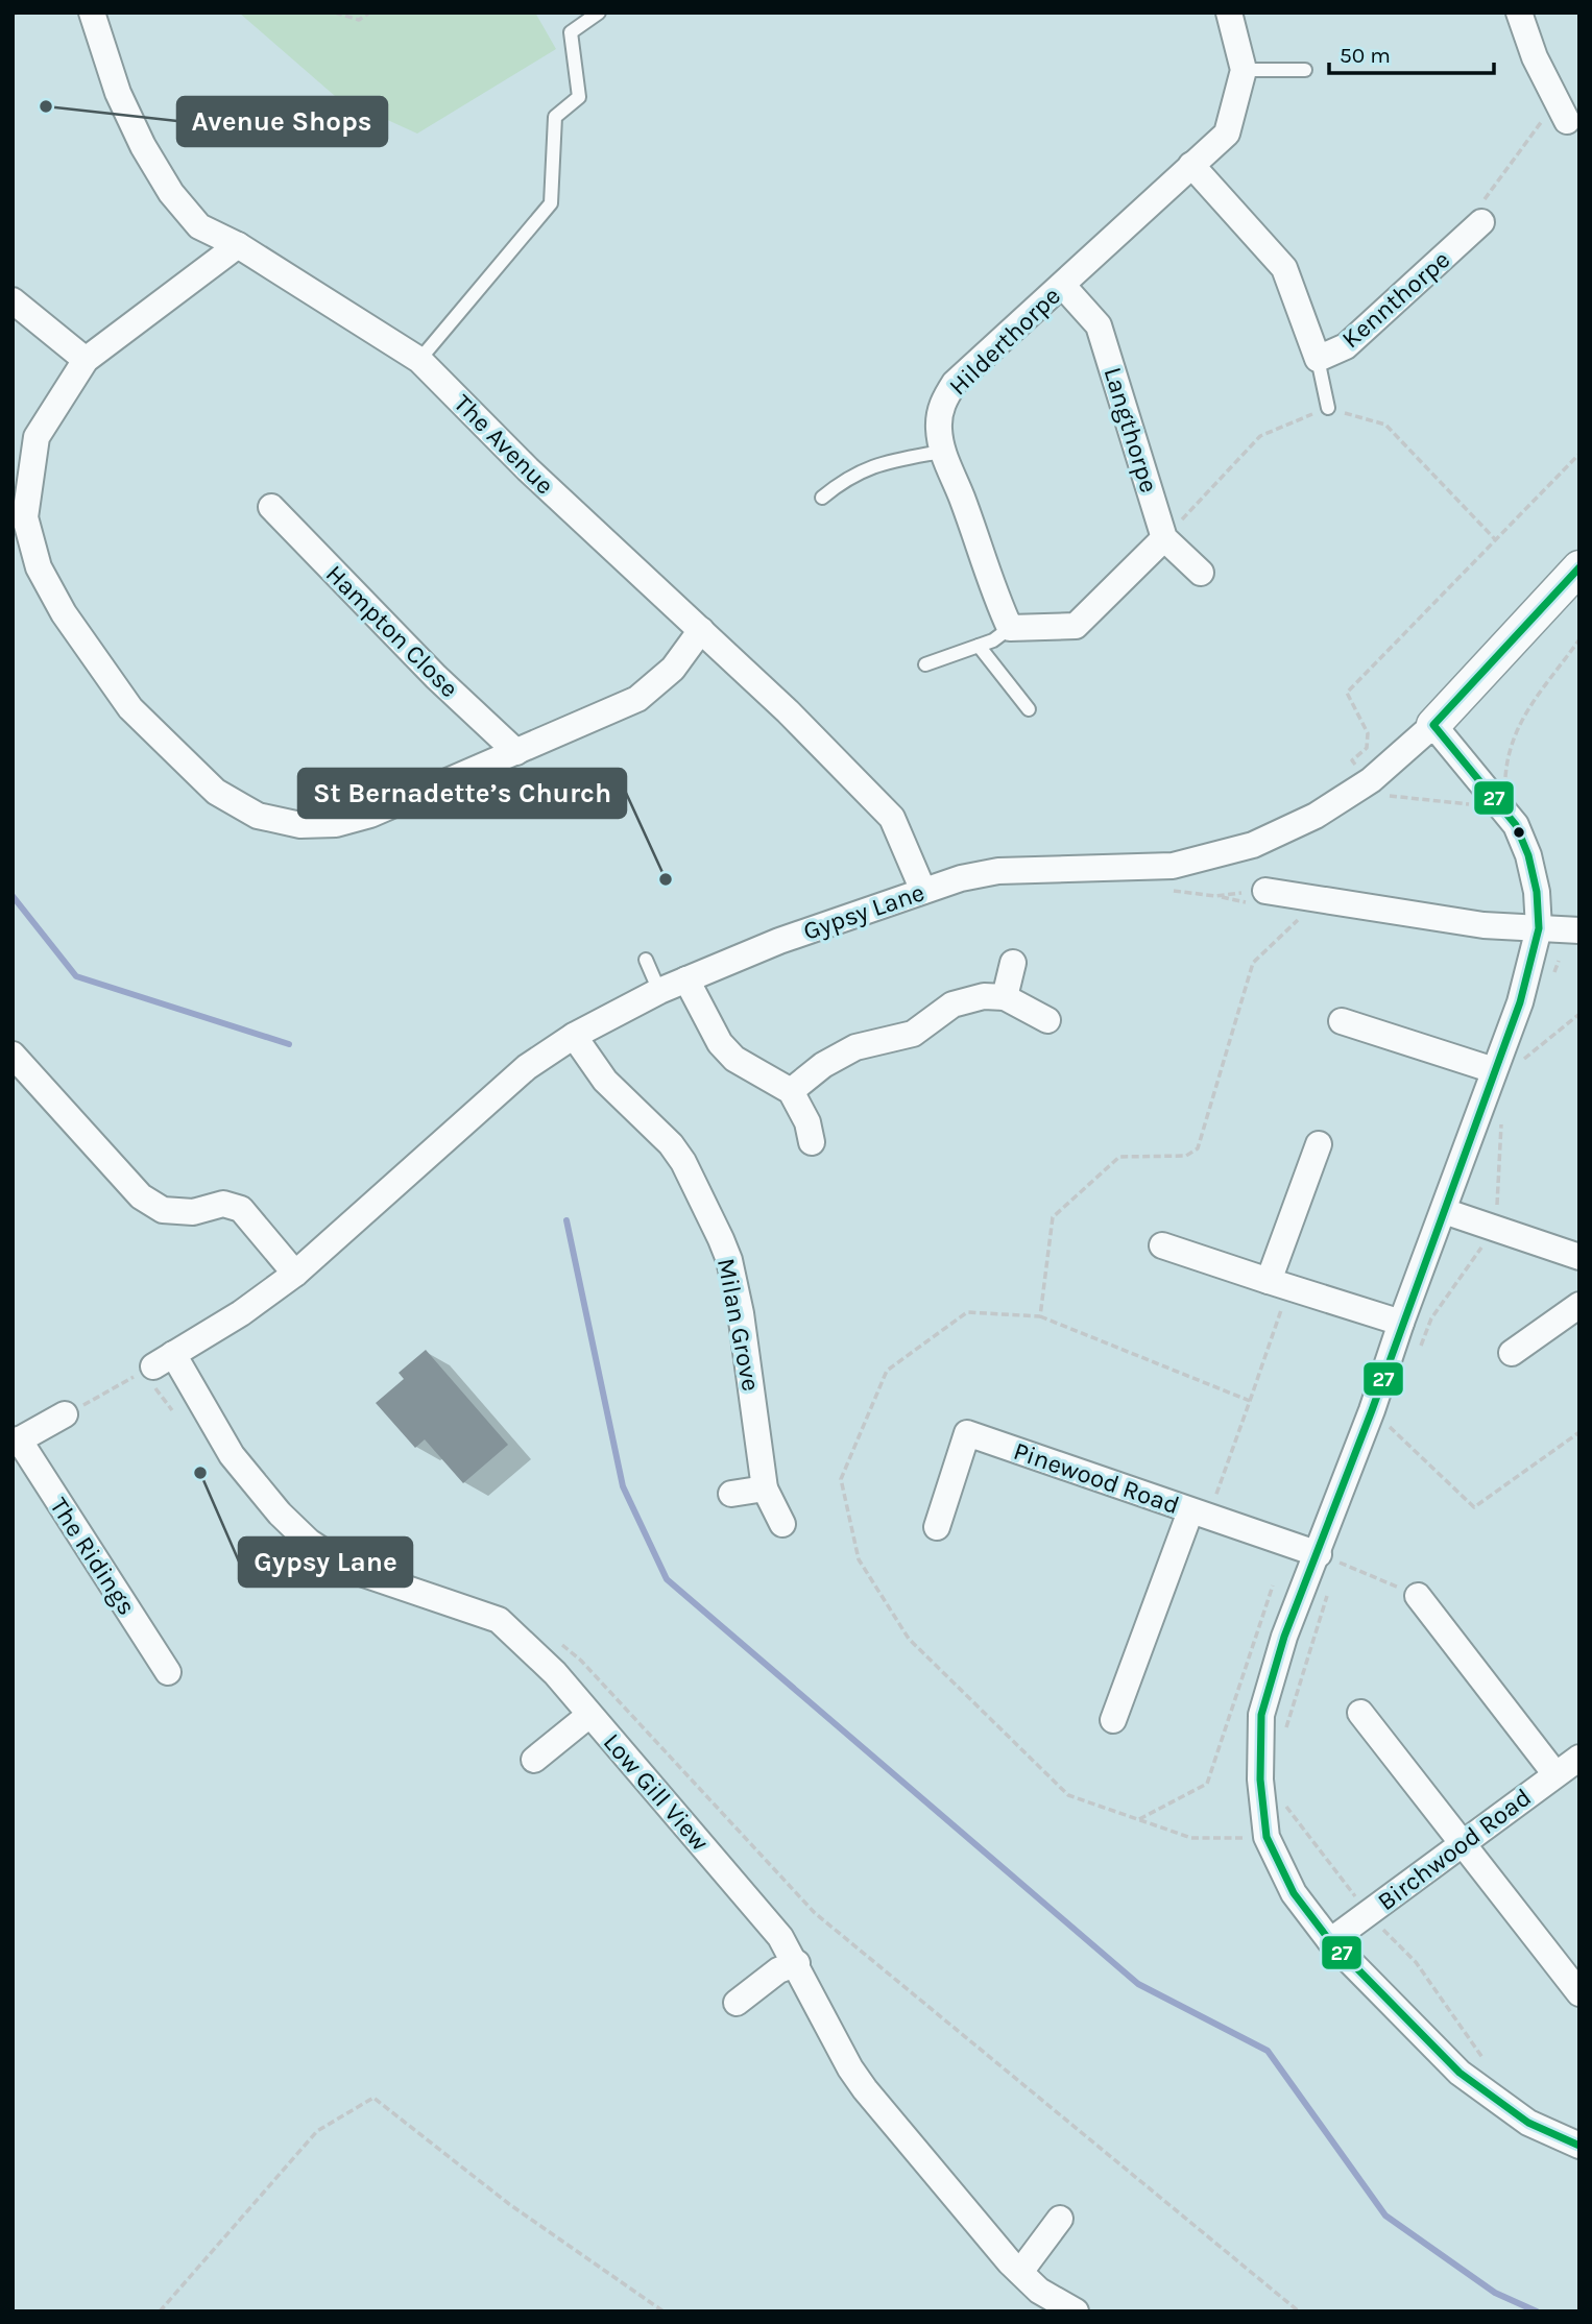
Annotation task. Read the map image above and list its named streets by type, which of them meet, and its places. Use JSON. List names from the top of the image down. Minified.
{"streets":{"street":["Kennthorpe","Hilderthorpe","Langthorpe","The Avenue","Hampton Close","Gypsy Lane","Milan Grove","Pinewood Road","The Ridings","Low Gill View","Birchwood Road"]},"crossings":[["Kennthorpe","Hilderthorpe"],["Hilderthorpe","Langthorpe"],["The Avenue","Gypsy Lane"],["Gypsy Lane","Milan Grove"],["Gypsy Lane","Low Gill View"]],"places":["Avenue Shops","St Bernadette’s Church","Gypsy Lane"],"lines":["transit line 27"],"scale_bar":"50 m"}
